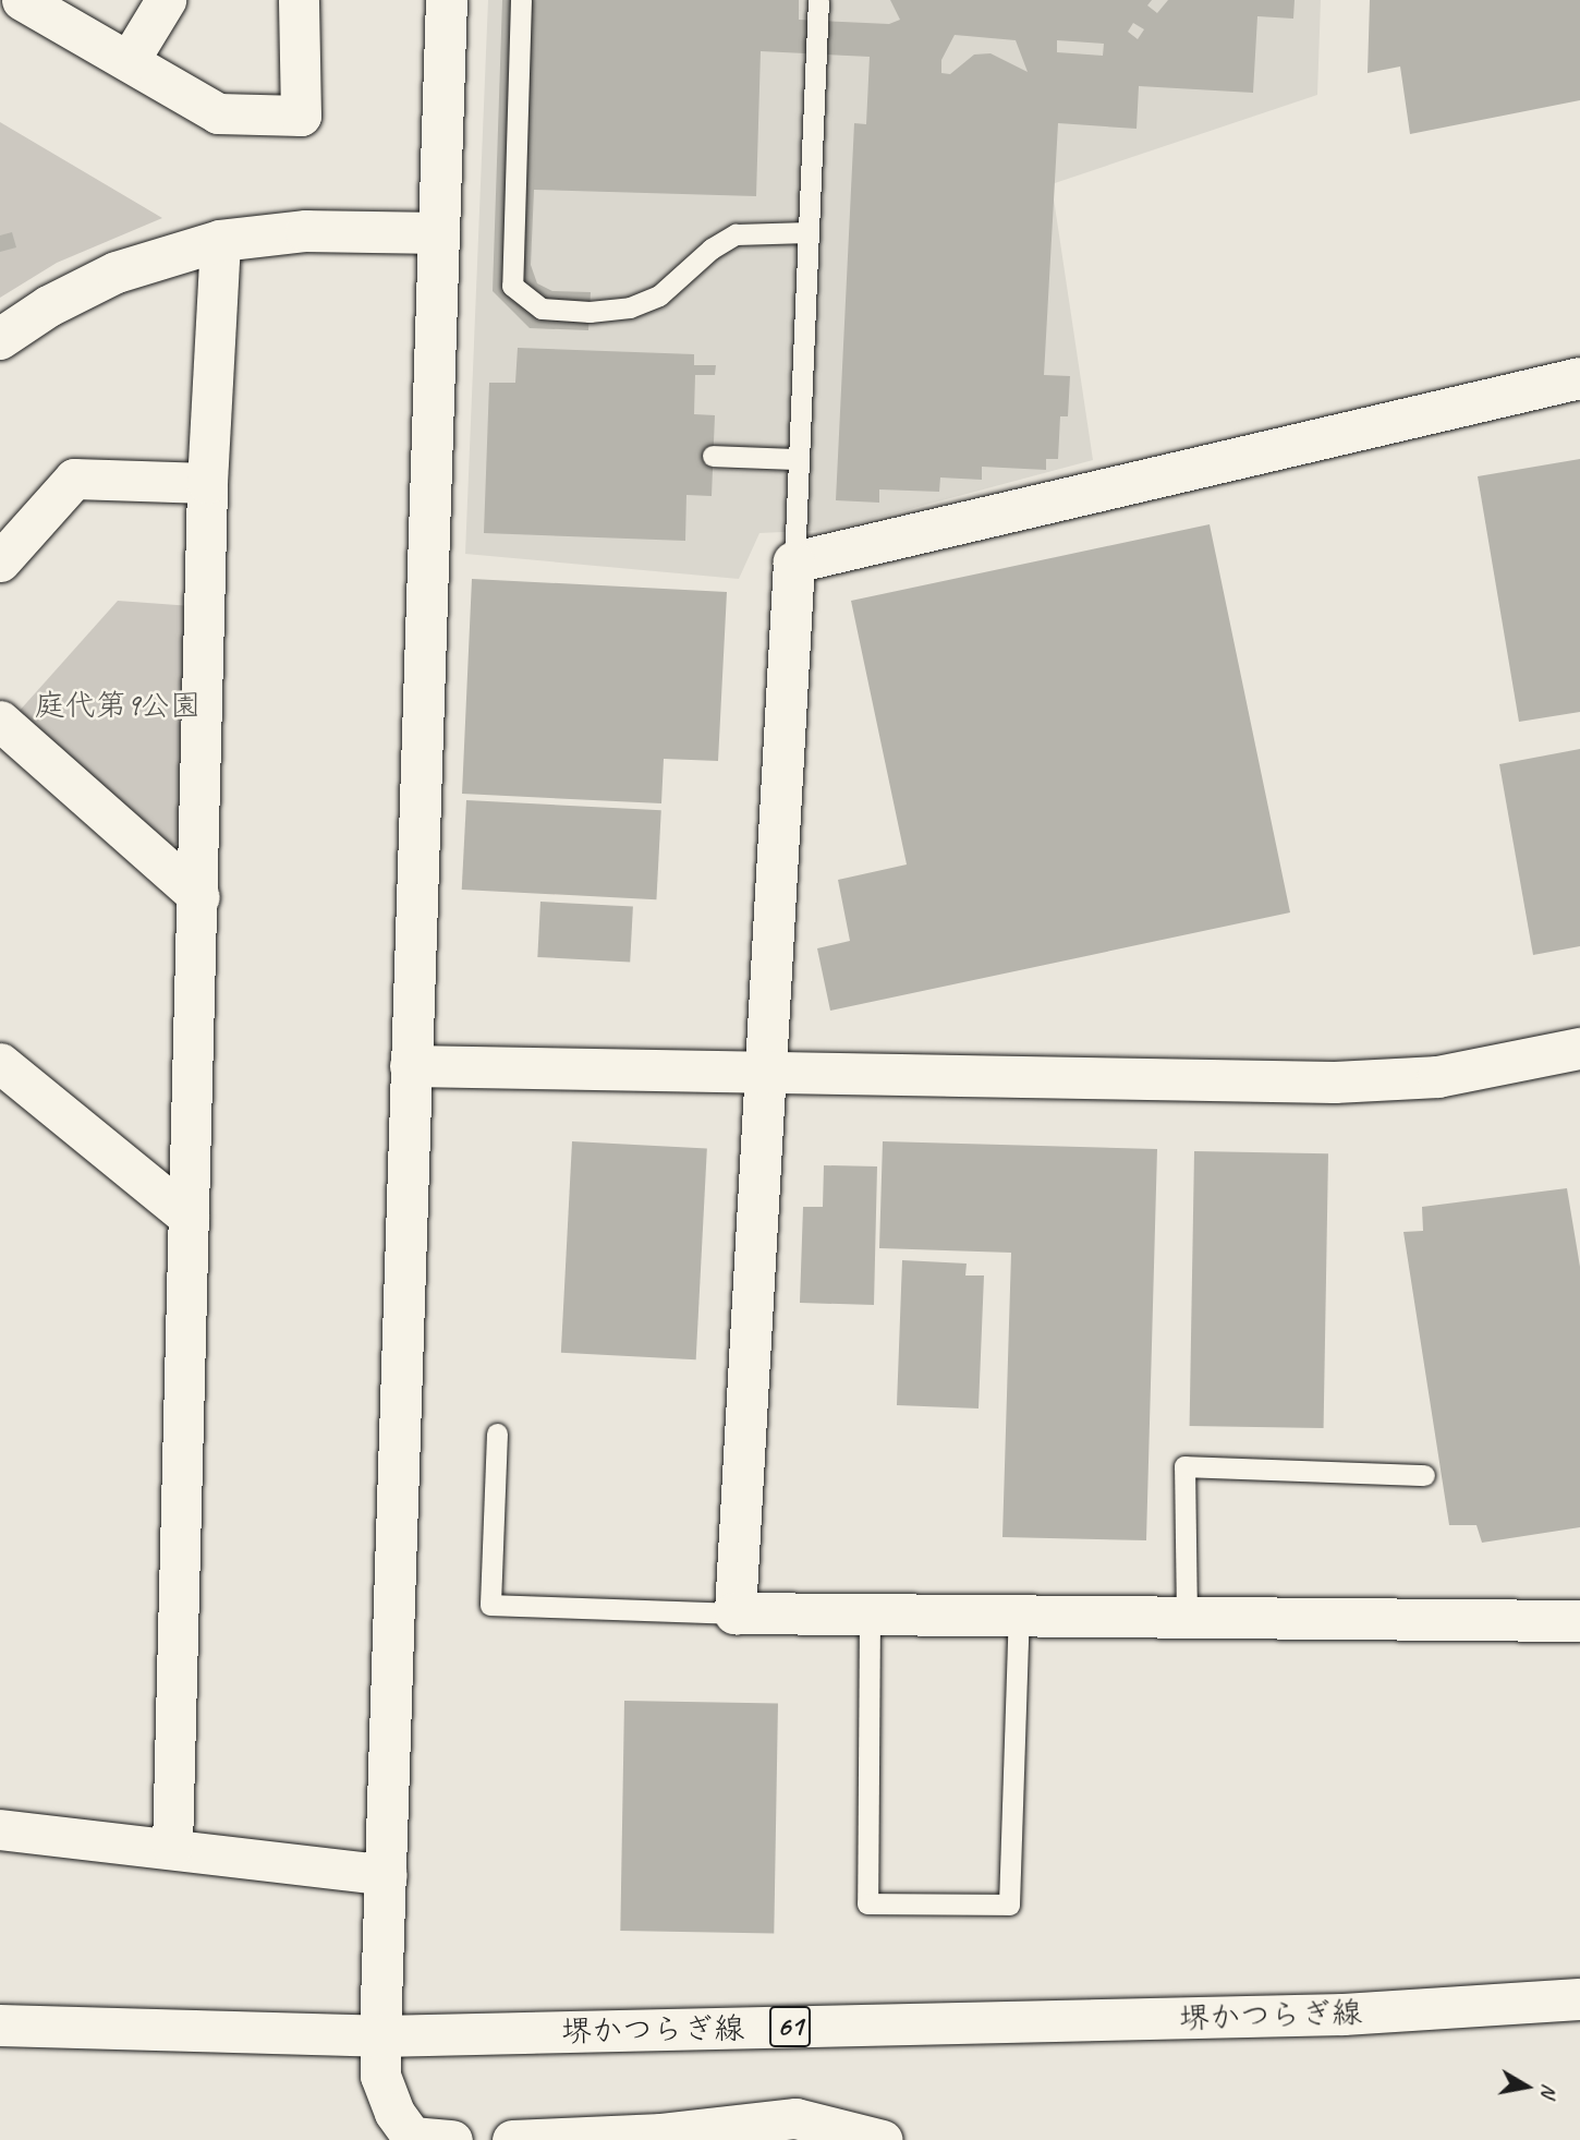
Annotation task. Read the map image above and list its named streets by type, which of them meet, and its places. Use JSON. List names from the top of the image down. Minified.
{"streets":{"street":["堺かつらぎ線","61"]},"parks":["庭代第9公園"],"north":"right"}
